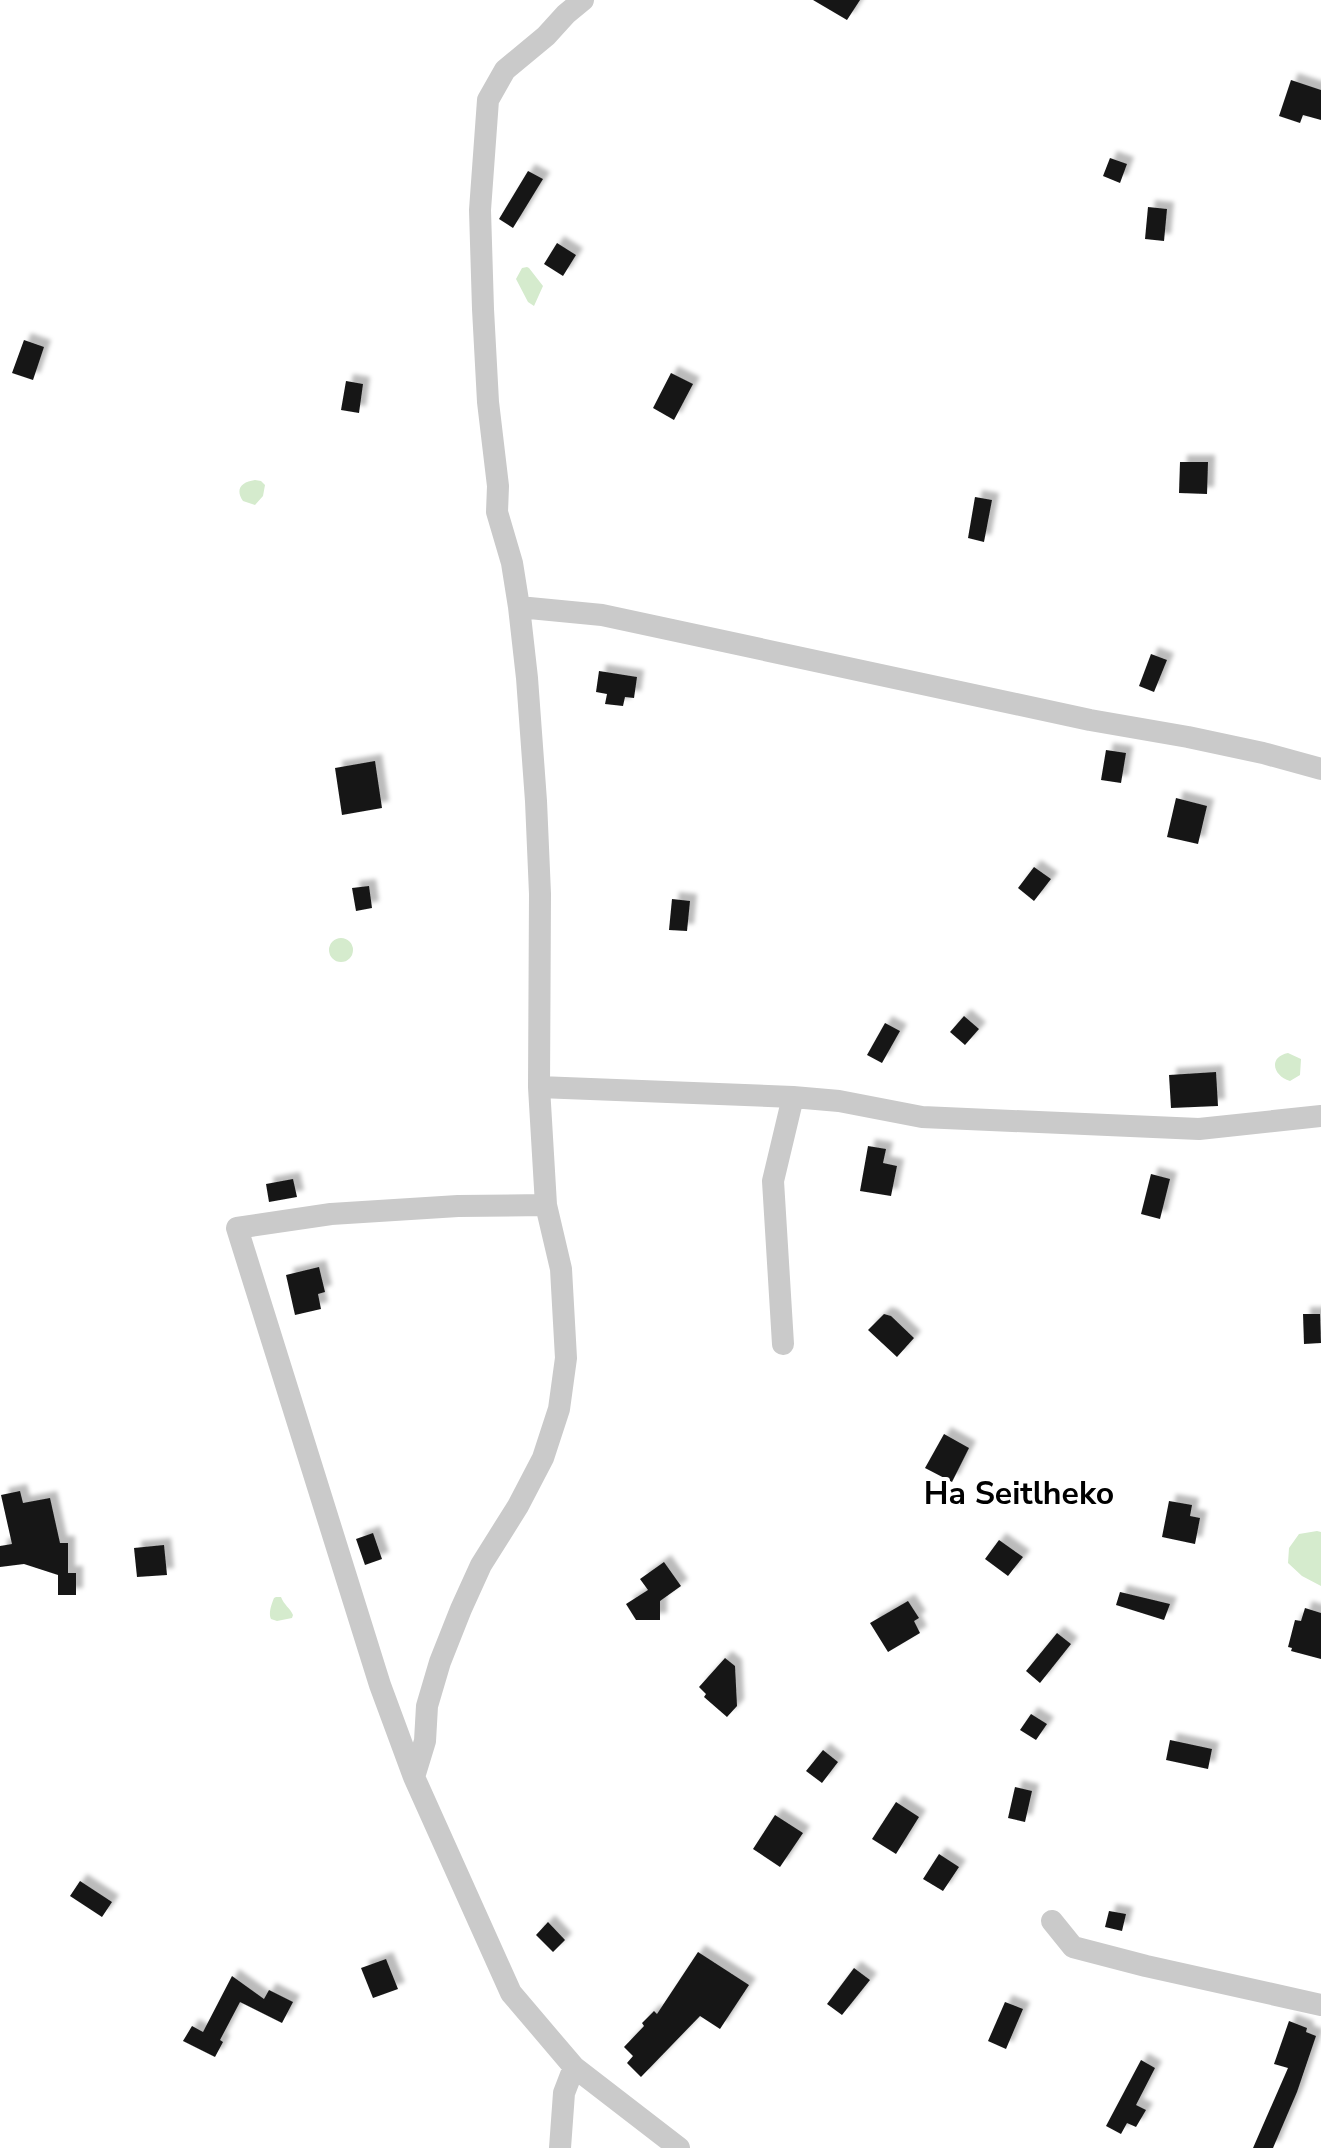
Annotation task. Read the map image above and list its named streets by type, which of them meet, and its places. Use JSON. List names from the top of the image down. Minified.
{"districts":["Ha Seitlheko"]}
